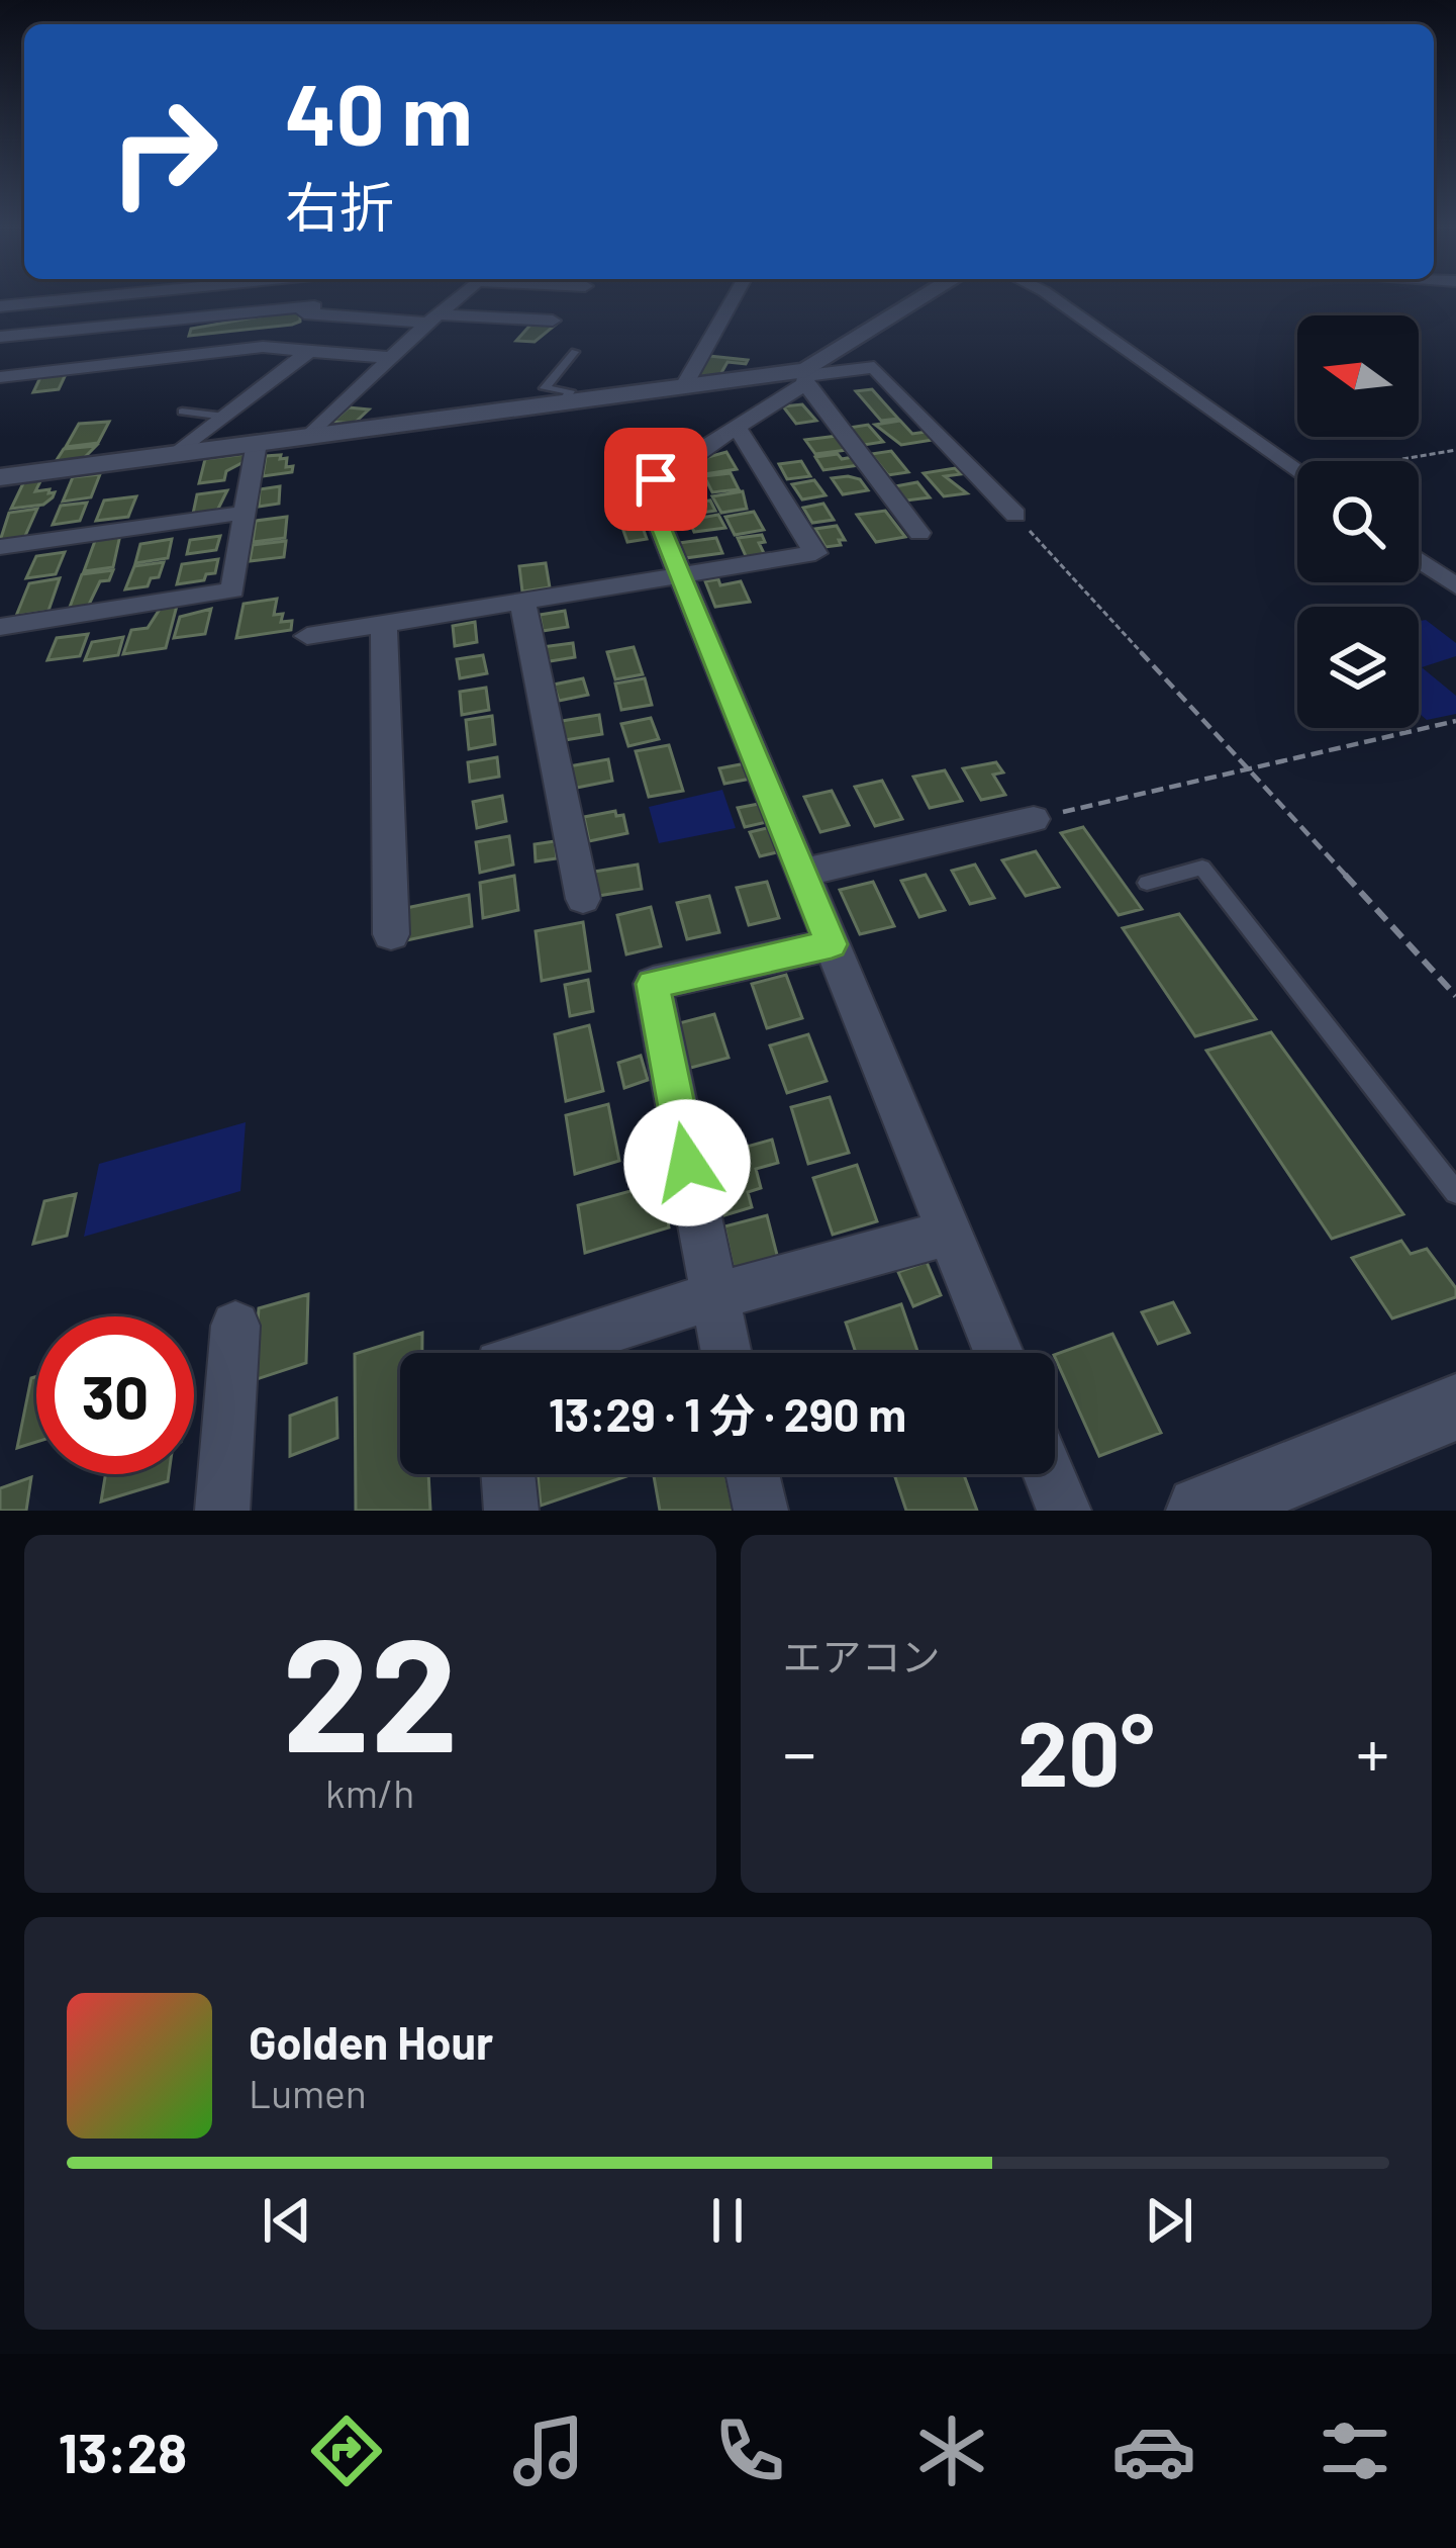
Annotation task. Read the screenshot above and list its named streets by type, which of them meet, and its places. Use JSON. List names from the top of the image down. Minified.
{"north":"left","page":{"turn":["40 m","右折"],"limit":"30","trip":"13:29 · 1 分 · 290 m","tile":[["22","km/h"],"エアコン"],"heat":["−","20°","+"],"song":["Golden Hour","Lumen"],"tabs":"13:28"}}
